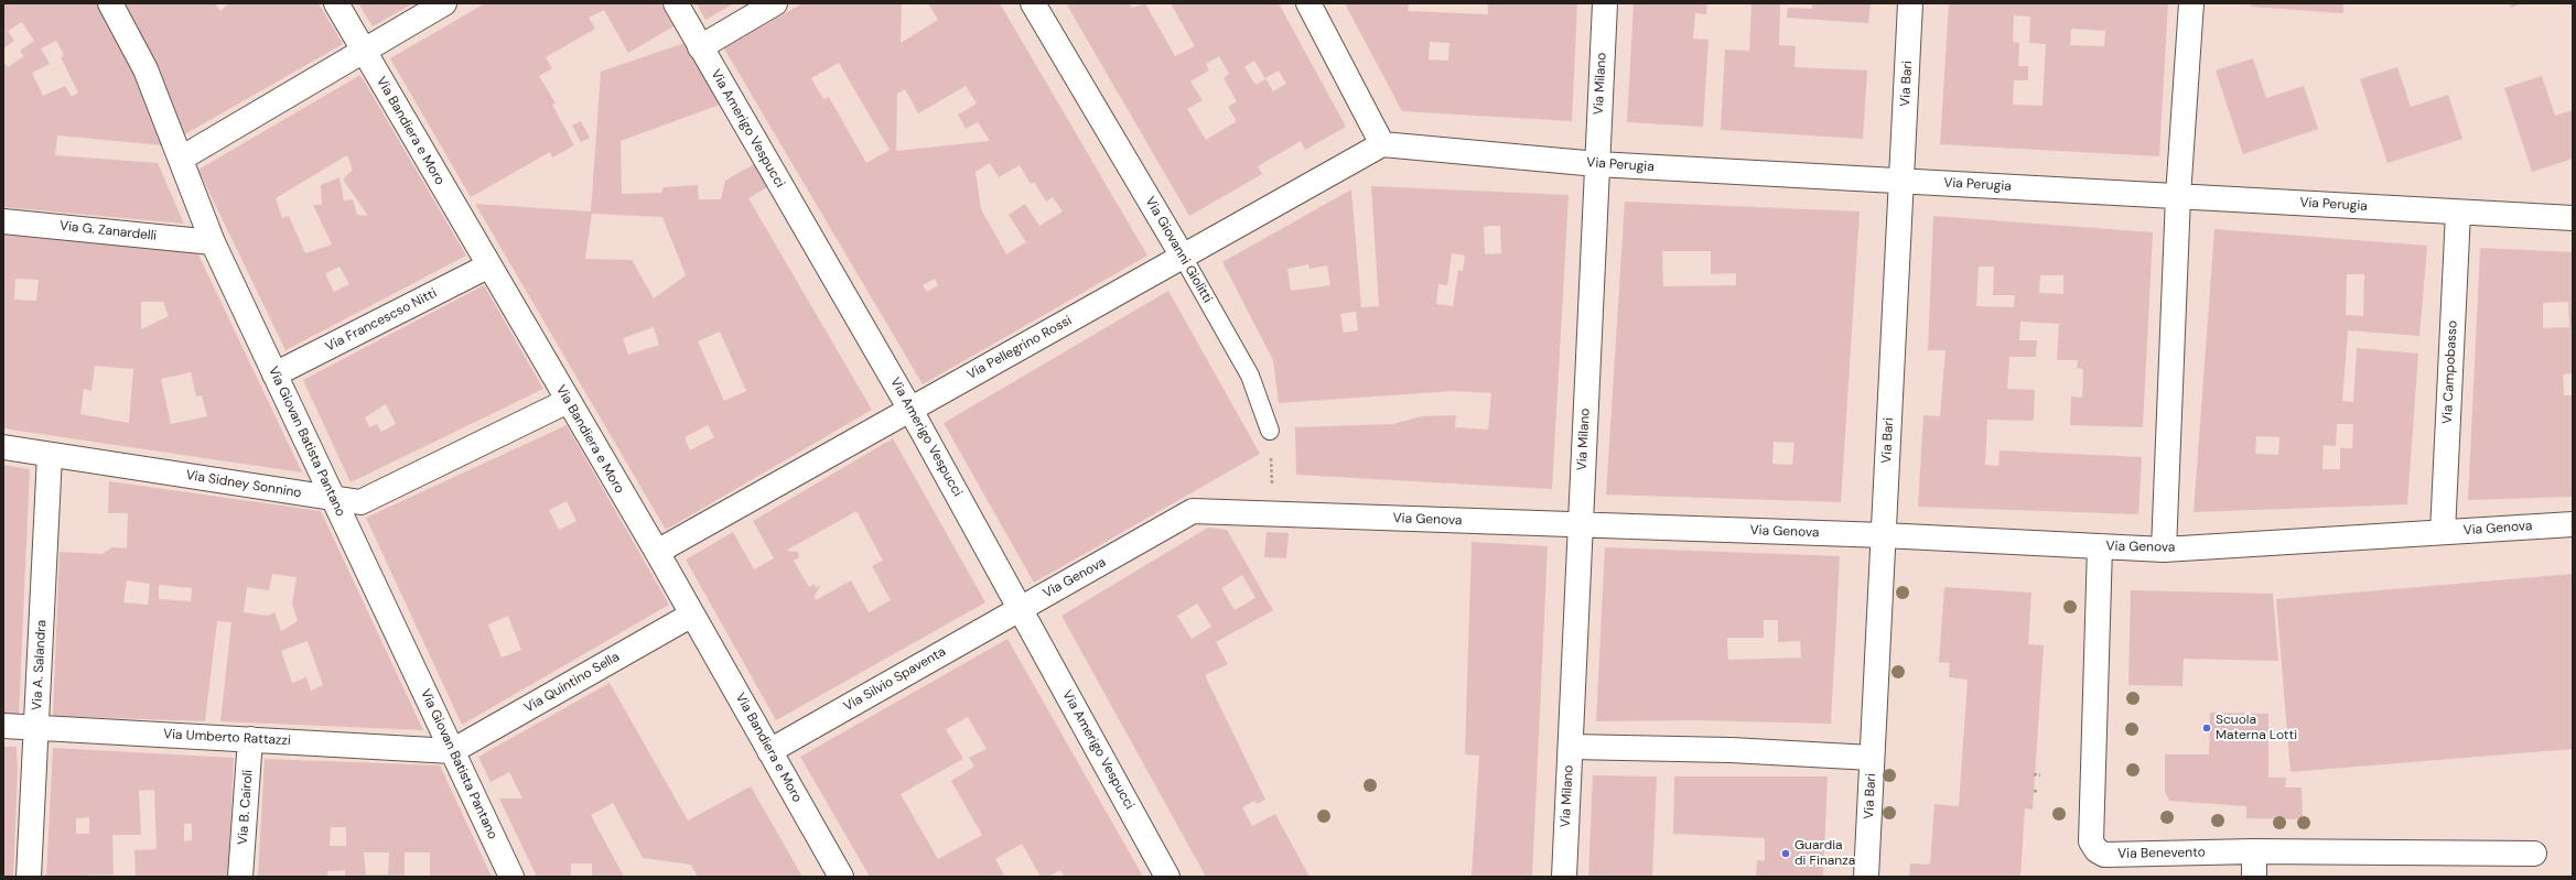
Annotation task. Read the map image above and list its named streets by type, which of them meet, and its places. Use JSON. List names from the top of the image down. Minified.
{"streets":{"street":["Via Milano","Via Bari","Via Amerigo Vespucci","Via Bandiera e Moro","Via Perugia","Via G. Zanardelli","Via Giovanni Giolitti","Via Francescso Nitti","Via Pellegrino Rossi","Via Campobasso","Via Giovan Batista Pantano","Via Sidney Sonnino","Via Genova","Via A. Salandra","Via Silvio Spaventa","Via Quintino Sella","Via Umberto Rattazzi","Via B. Cairoli","Via Benevento"]},"crossings":[["Via Milano","Via Perugia"],["Via Milano","Via Genova"],["Via Bari","Via Perugia"],["Via Bari","Via Genova"],["Via Amerigo Vespucci","Via Pellegrino Rossi"],["Via Amerigo Vespucci","Via Genova"],["Via Amerigo Vespucci","Via Silvio Spaventa"],["Via Bandiera e Moro","Via Francescso Nitti"],["Via Bandiera e Moro","Via Pellegrino Rossi"],["Via Bandiera e Moro","Via Sidney Sonnino"],["Via Bandiera e Moro","Via Silvio Spaventa"],["Via Bandiera e Moro","Via Quintino Sella"],["Via Perugia","Via Pellegrino Rossi"],["Via Perugia","Via Campobasso"],["Via G. Zanardelli","Via Giovan Batista Pantano"],["Via Giovanni Giolitti","Via Pellegrino Rossi"],["Via Francescso Nitti","Via Giovan Batista Pantano"],["Via Campobasso","Via Genova"],["Via Giovan Batista Pantano","Via Sidney Sonnino"],["Via Giovan Batista Pantano","Via Quintino Sella"],["Via Giovan Batista Pantano","Via Umberto Rattazzi"],["Via Sidney Sonnino","Via A. Salandra"],["Via Genova","Via Silvio Spaventa"],["Via Genova","Via Benevento"],["Via A. Salandra","Via Umberto Rattazzi"],["Via Quintino Sella","Via Umberto Rattazzi"],["Via Umberto Rattazzi","Via B. Cairoli"]],"places":["Scuola Materna Lotti","Guardia di Finanza"]}
